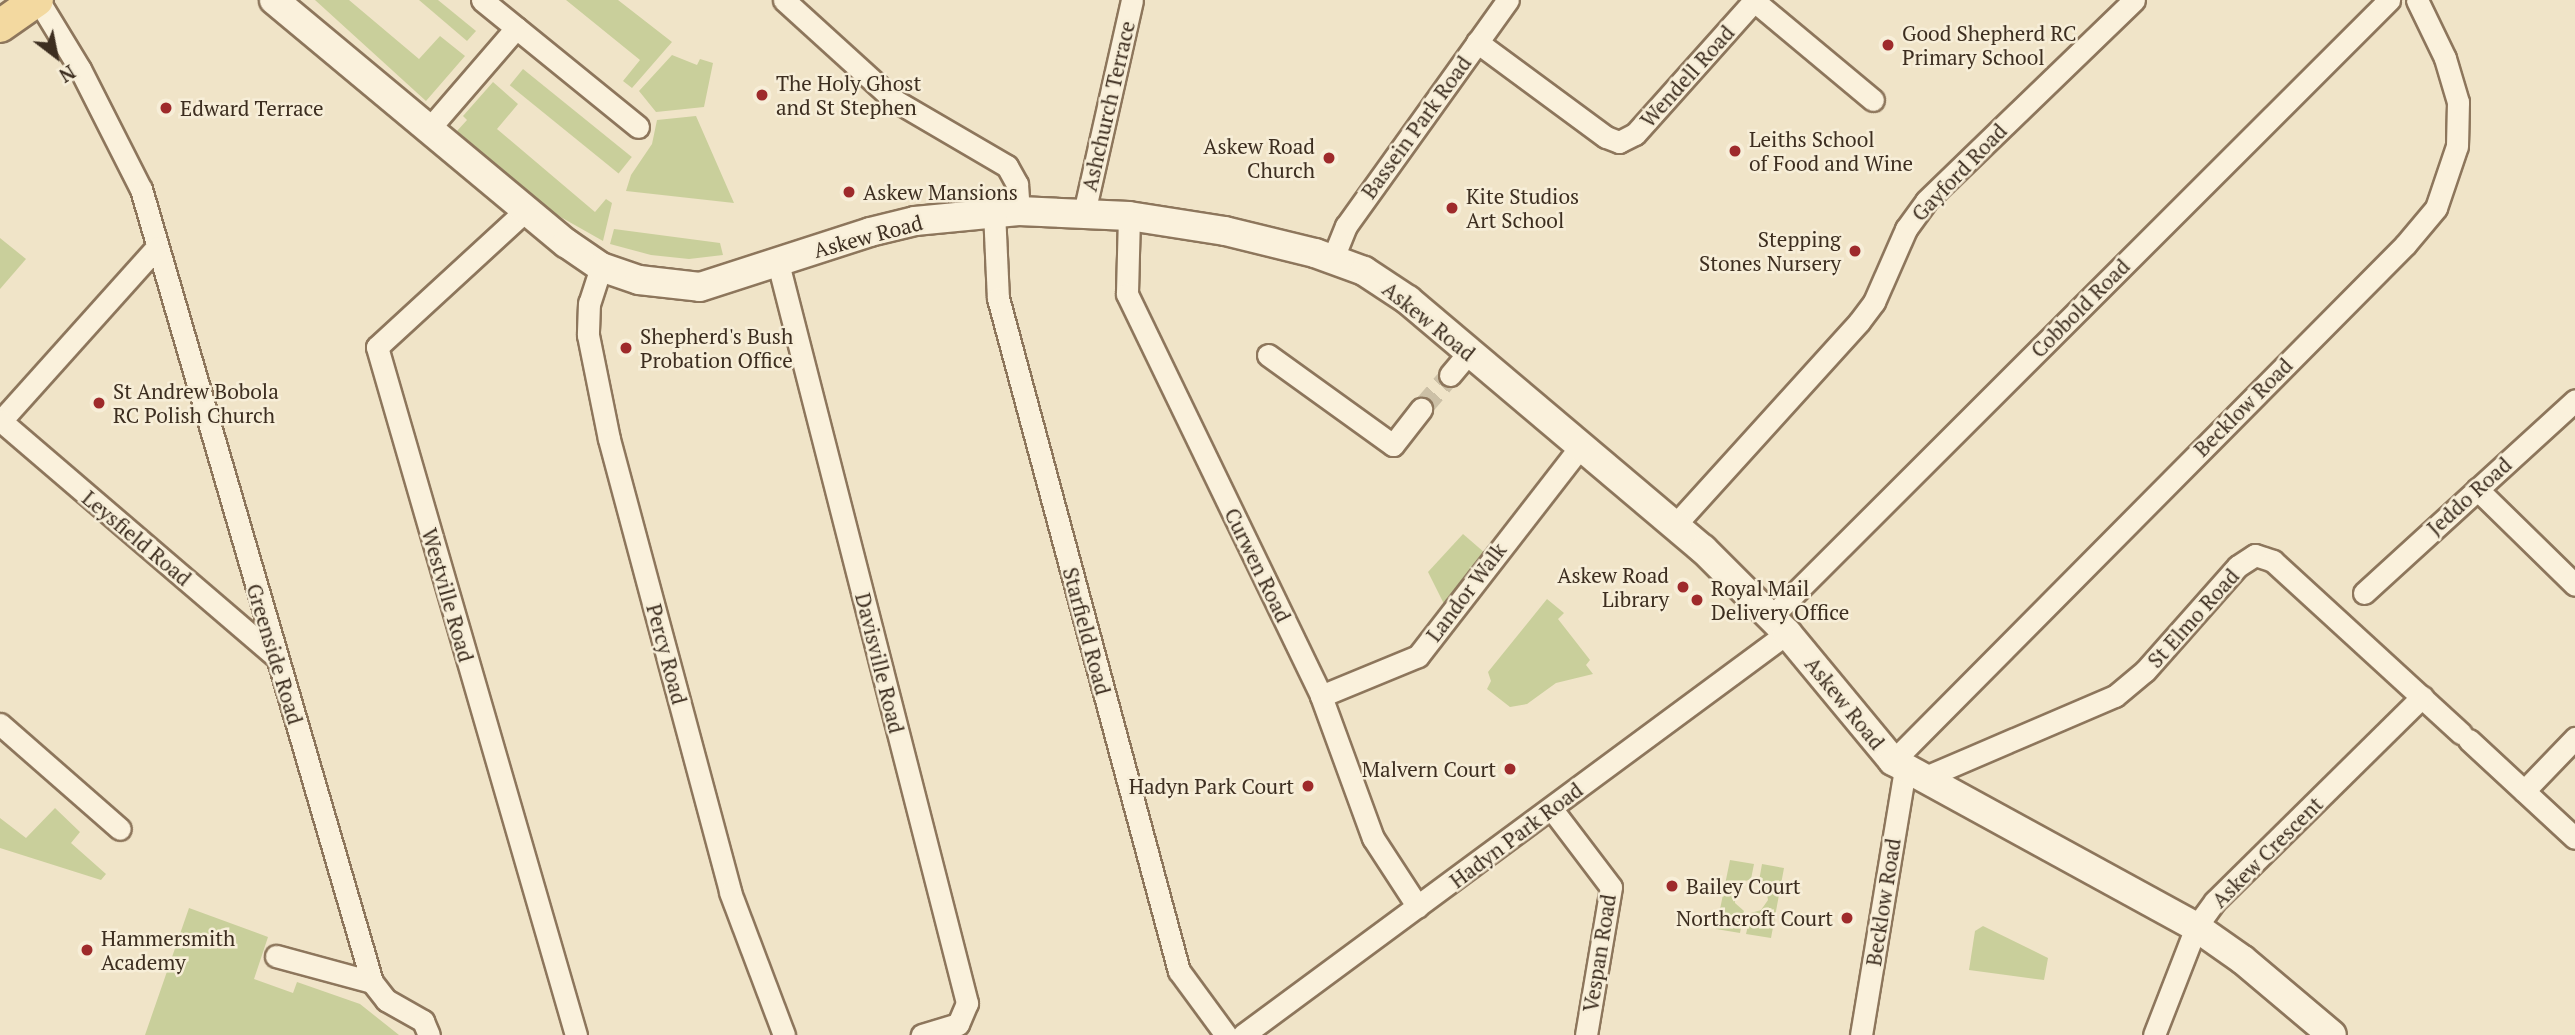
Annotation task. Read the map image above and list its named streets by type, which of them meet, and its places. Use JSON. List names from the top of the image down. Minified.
{"streets":{"main road":["Askew Road"],"street":["Wendell Road","Ashchurch Terrace","Bassein Park Road","Gayford Road","Cobbold Road","Becklow Road","Jeddo Road","Leysfield Road","Curwen Road","Landor Walk","Westville Road","St Elmo Road","Starfield Road","Greenside Road","Percy Road","Davisville Road","Hadyn Park Road","Askew Crescent","Vespan Road"]},"crossings":[["Wendell Road","Bassein Park Road"],["Ashchurch Terrace","Askew Road"],["Bassein Park Road","Askew Road"],["Gayford Road","Askew Road"],["Askew Road","Cobbold Road"],["Askew Road","Becklow Road"],["Askew Road","Curwen Road"],["Askew Road","Landor Walk"],["Askew Road","Westville Road"],["Askew Road","St Elmo Road"],["Askew Road","Starfield Road"],["Askew Road","Percy Road"],["Askew Road","Davisville Road"],["Askew Road","Hadyn Park Road"],["Askew Road","Askew Crescent"],["Cobbold Road","Hadyn Park Road"],["Becklow Road","St Elmo Road"],["Leysfield Road","Greenside Road"],["Curwen Road","Landor Walk"],["Curwen Road","Hadyn Park Road"],["St Elmo Road","Askew Crescent"],["Hadyn Park Road","Vespan Road"]],"places":["Good Shepherd RC Primary School","The Holy Ghost and St Stephen","Edward Terrace","Leiths School of Food and Wine","Askew Road Church","Askew Mansions","Kite Studios Art School","Stepping Stones Nursery","Shepherd's Bush Probation Office","St Andrew Bobola RC Polish Church","Askew Road Library","Royal Mail Delivery Office","Malvern Court","Hadyn Park Court","Bailey Court","Northcroft Court","Hammersmith Academy"],"north":"bottom right"}
